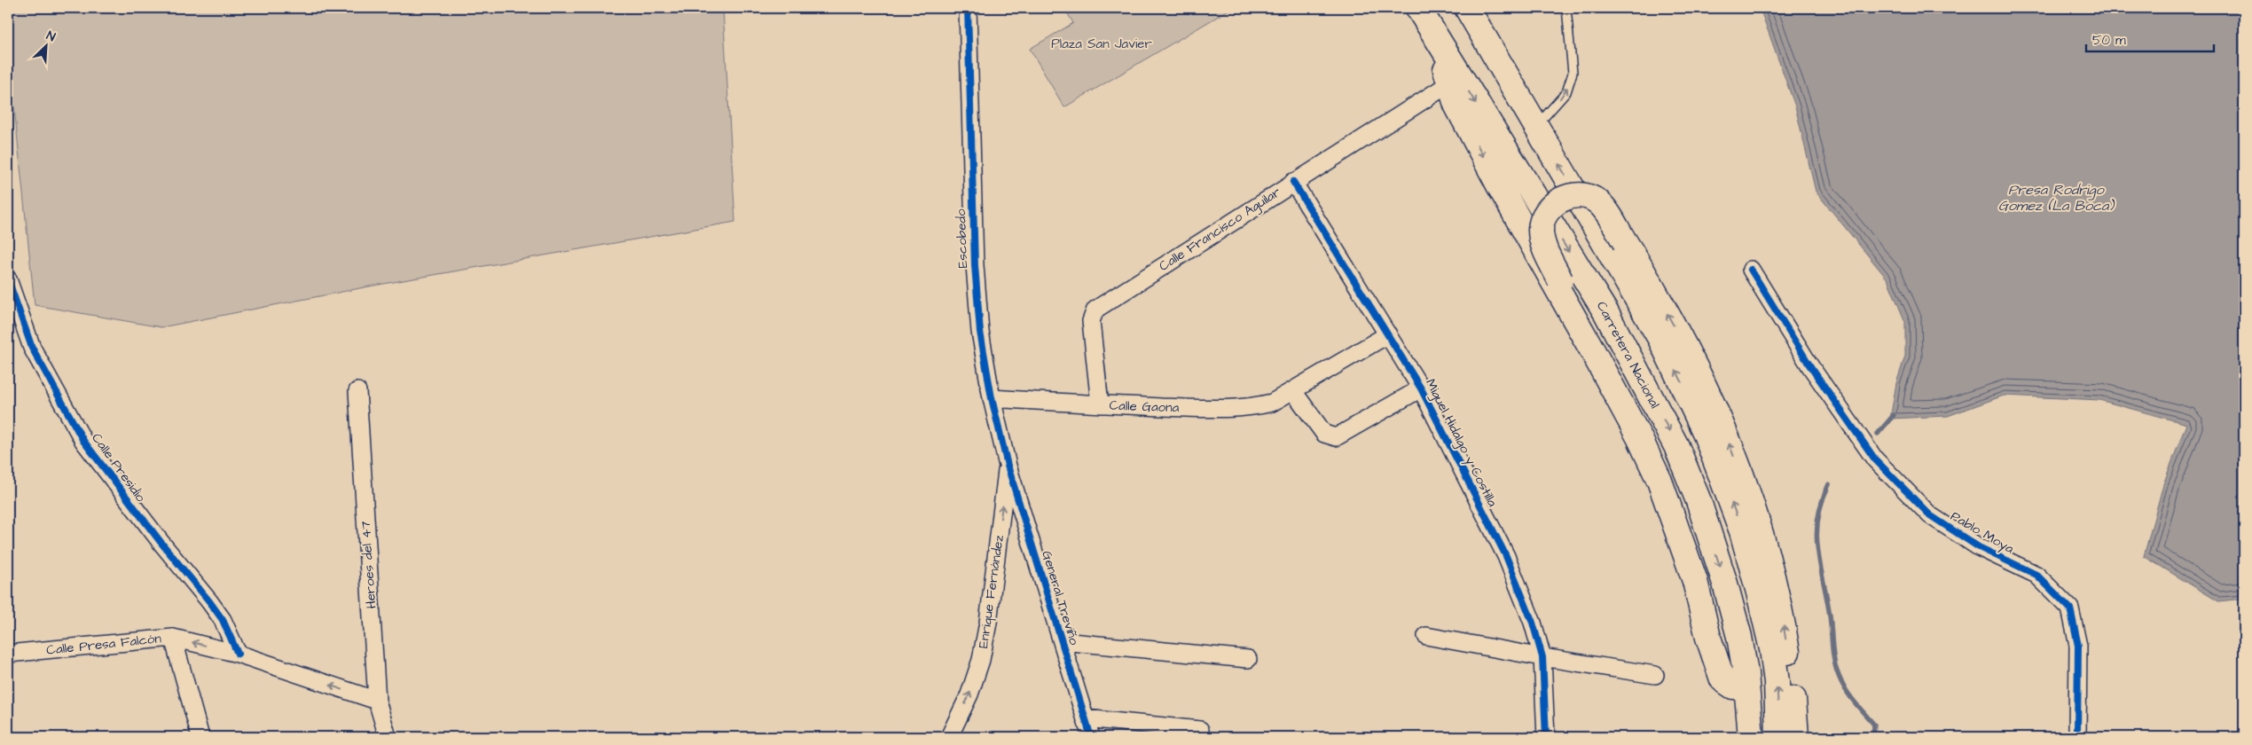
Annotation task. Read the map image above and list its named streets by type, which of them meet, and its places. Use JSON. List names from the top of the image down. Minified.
{"streets":{"highway":["Carretera Nacional"],"street":["Calle Francisco Aguilar","Escobedo","Calle Gaona","Miguel Hidalgo y Costilla","Calle Presidio","Pablo Moya","Heroes del 47","Enrique Fernández","General Treviño","Calle Presa Falcón"]},"crossings":[["Calle Francisco Aguilar","Calle Gaona"],["Calle Francisco Aguilar","Miguel Hidalgo y Costilla"],["Escobedo","Calle Gaona"],["Escobedo","Enrique Fernández"],["Escobedo","General Treviño"],["Calle Gaona","Miguel Hidalgo y Costilla"],["Calle Presidio","Calle Presa Falcón"],["Heroes del 47","Calle Presa Falcón"],["Enrique Fernández","General Treviño"]],"one_way":["Enrique Fernández","Calle Presa Falcón"],"water":["Presa Rodrigo Gomez (La Boca)"],"parks":["Plaza San Javier"],"scale_bar":"50 m","north":"top right"}
